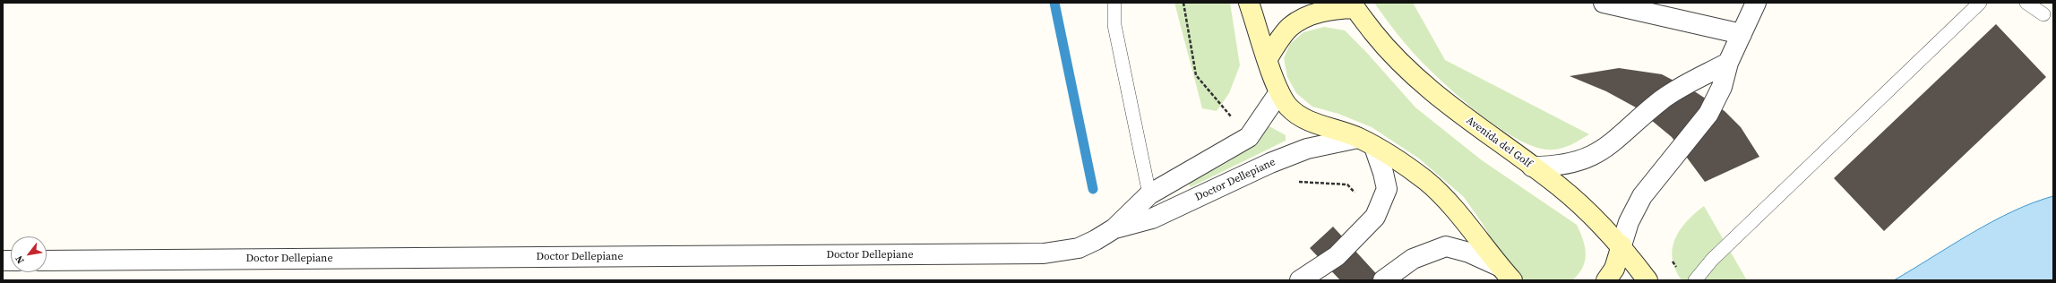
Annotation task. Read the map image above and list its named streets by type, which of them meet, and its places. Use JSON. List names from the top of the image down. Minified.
{"streets":{"street":["Avenida del Golf","Doctor Dellepiane"]},"north":"bottom left"}
